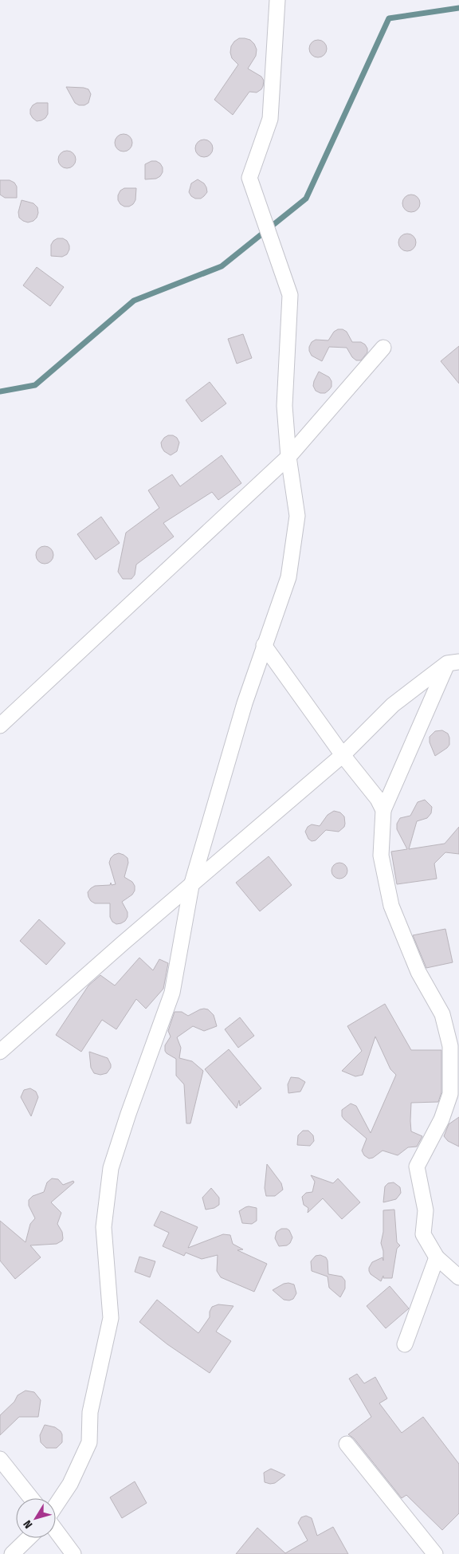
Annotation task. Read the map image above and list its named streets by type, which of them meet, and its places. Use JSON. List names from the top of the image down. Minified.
{"north":"bottom left"}
